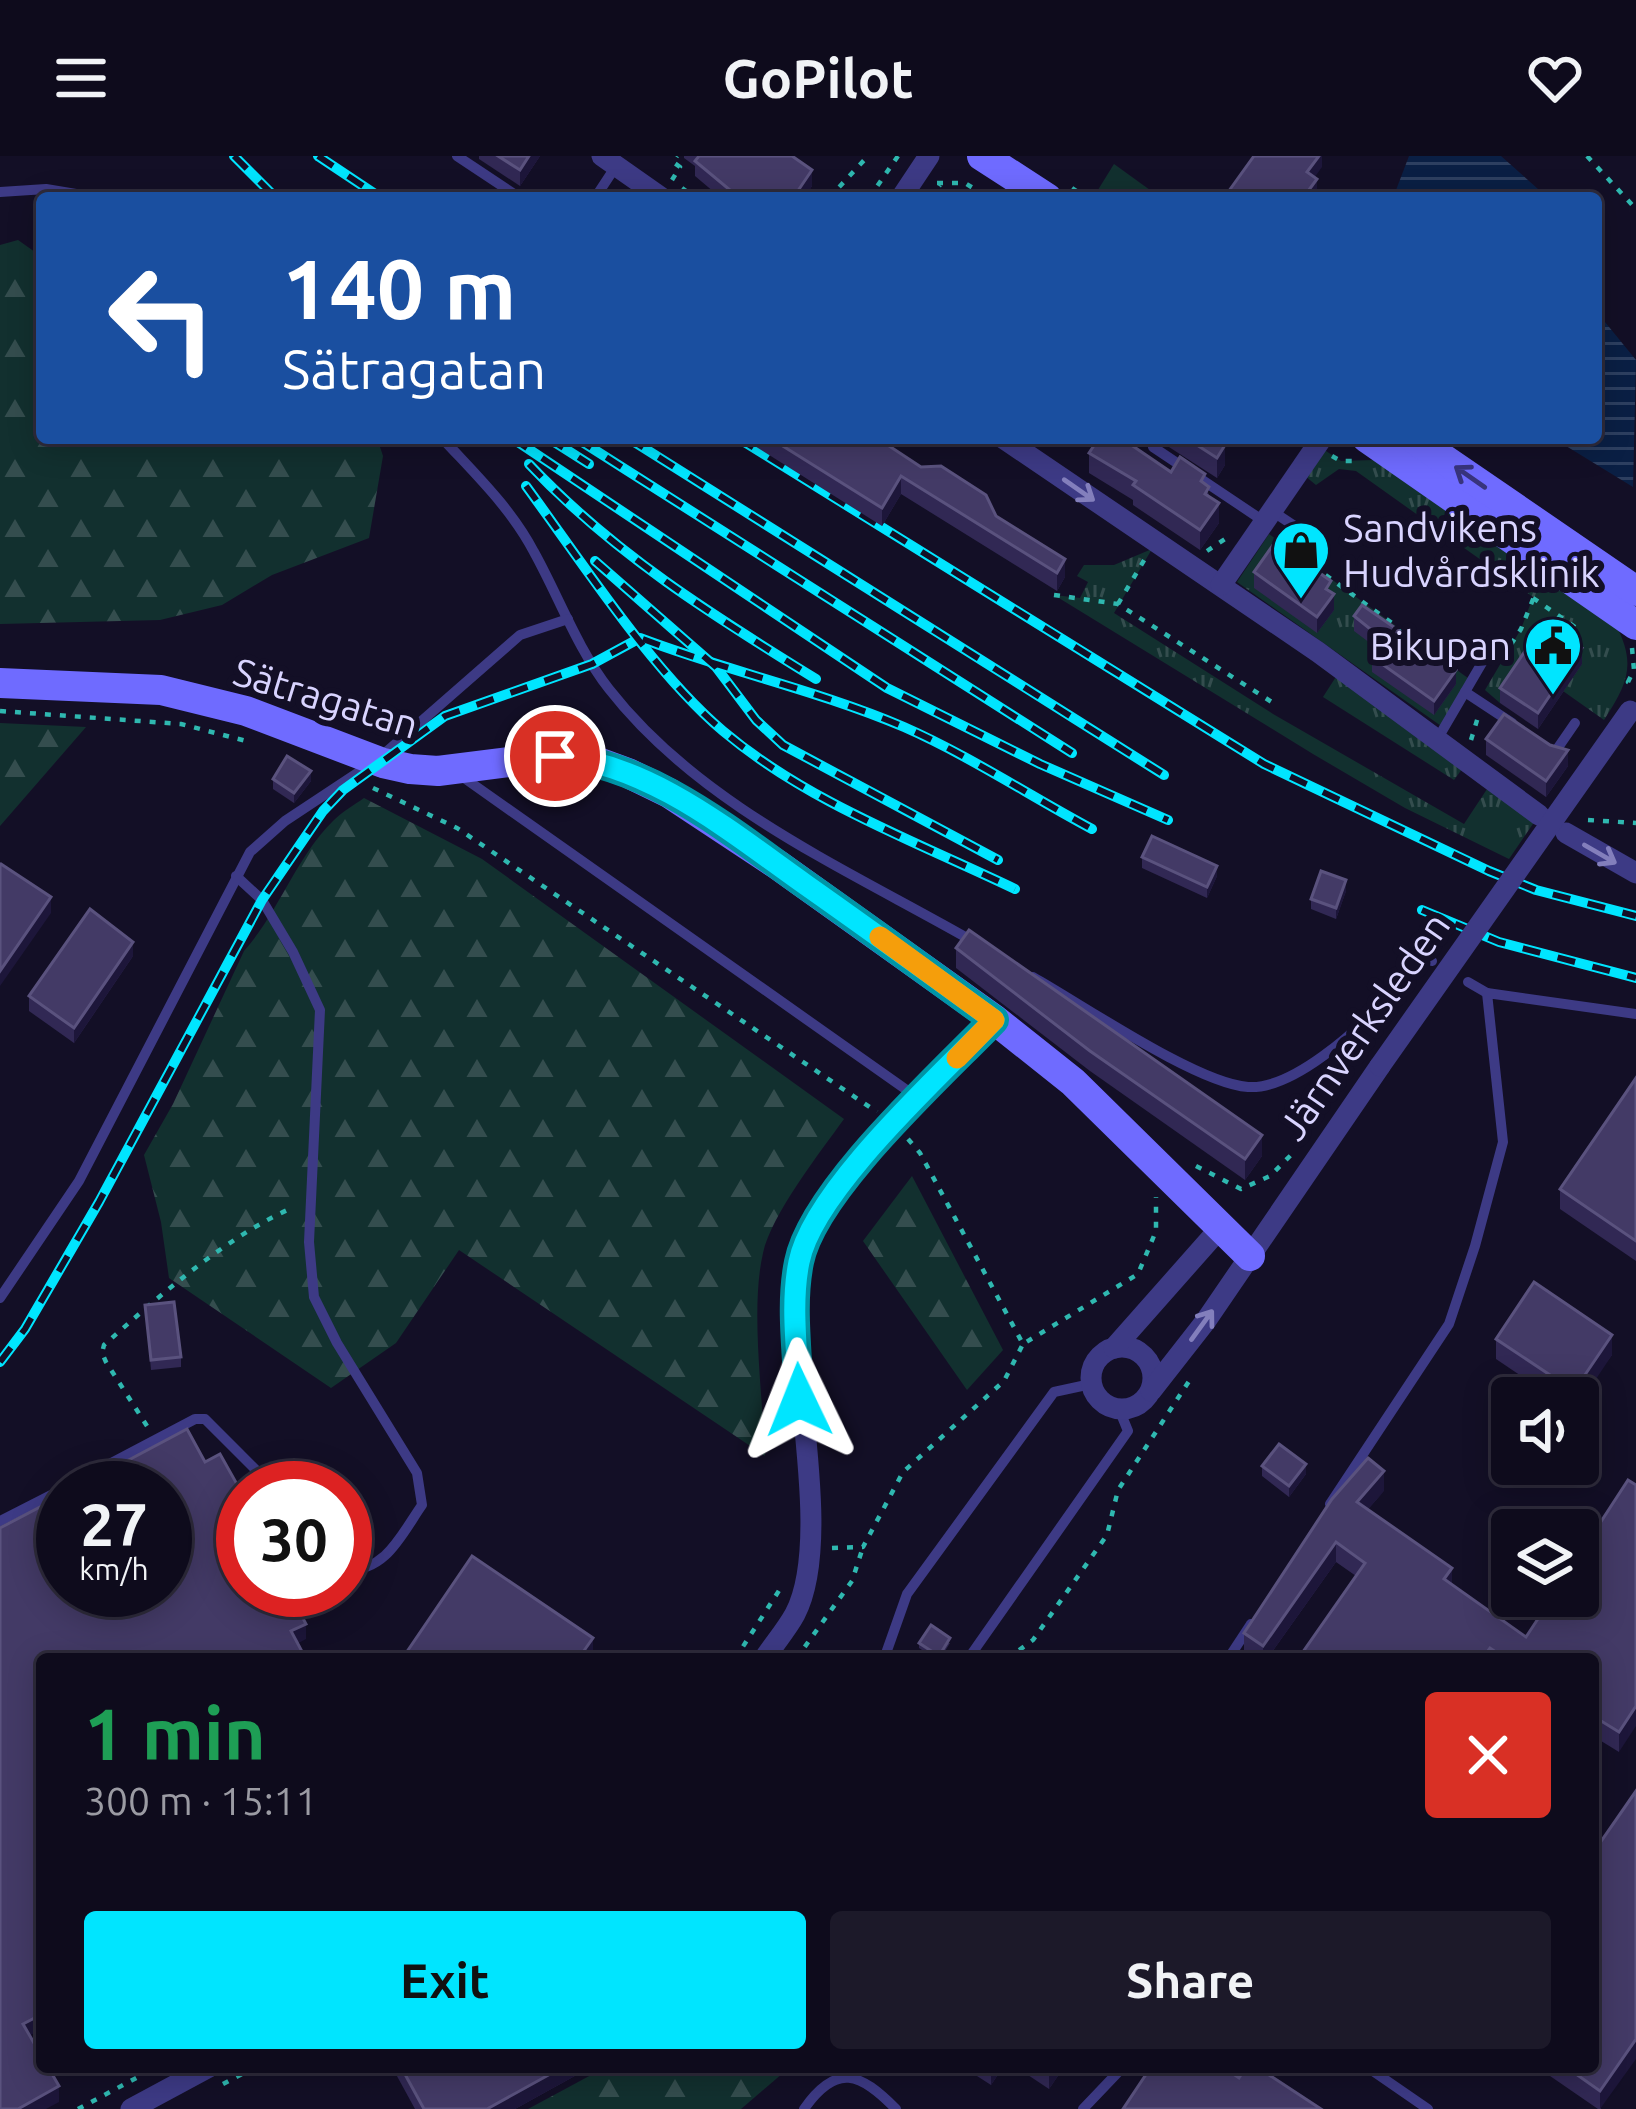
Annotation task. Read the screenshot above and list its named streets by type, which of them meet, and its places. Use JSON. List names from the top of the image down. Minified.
{"streets":{"street":["Sätragatan","Järnverksleden"]},"crossings":[["Sätragatan","Järnverksleden"]],"places":{"shop":["Sandvikens Hudvårdsklinik"],"public building":["Bikupan"]},"page":{"header":"GoPilot","turn":["140 m","Sätragatan"],"speed":"27 km/h","limit":"30","heading":["1 min","300 m · 15:11"],"buttons":["Exit","Share"]}}
